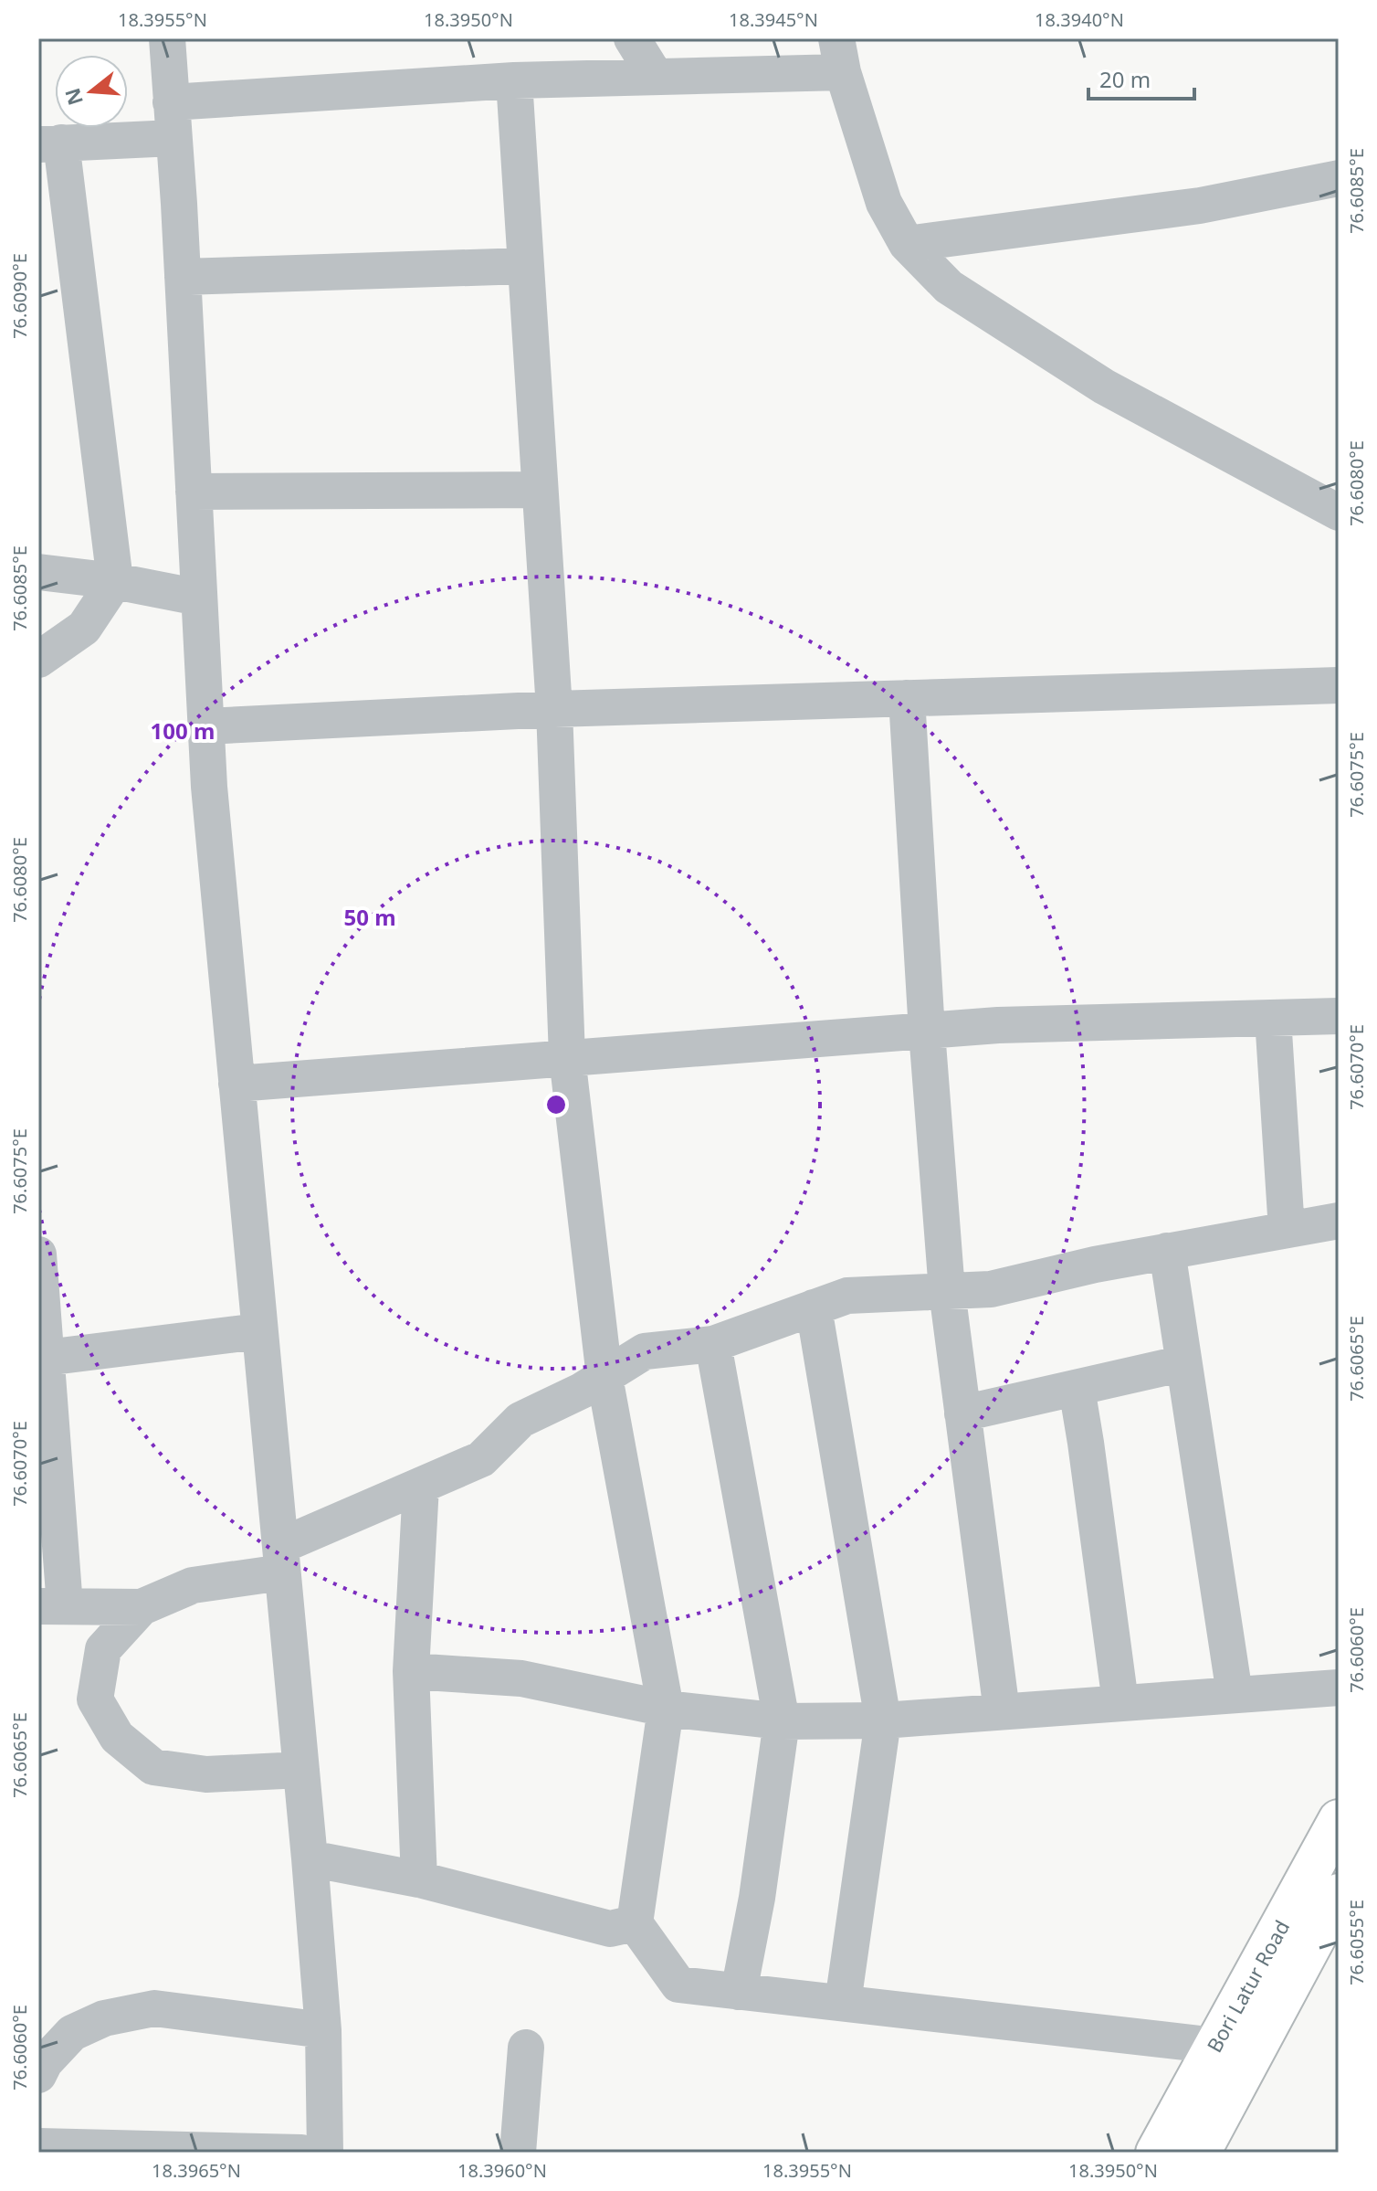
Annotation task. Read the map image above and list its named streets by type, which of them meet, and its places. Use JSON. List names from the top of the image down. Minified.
{"streets":{"main road":["Bori Latur Road"]},"scale_bar":"20 m","north":"left","coordinates":["18.3955°N","18.3950°N","18.3945°N","18.3940°N","76.6085°E","76.6090°E","76.6080°E","76.6075°E","76.6070°E","76.6065°E","76.6060°E","76.6055°E","18.3965°N","18.3960°N"],"rings":["100 m","50 m"]}
